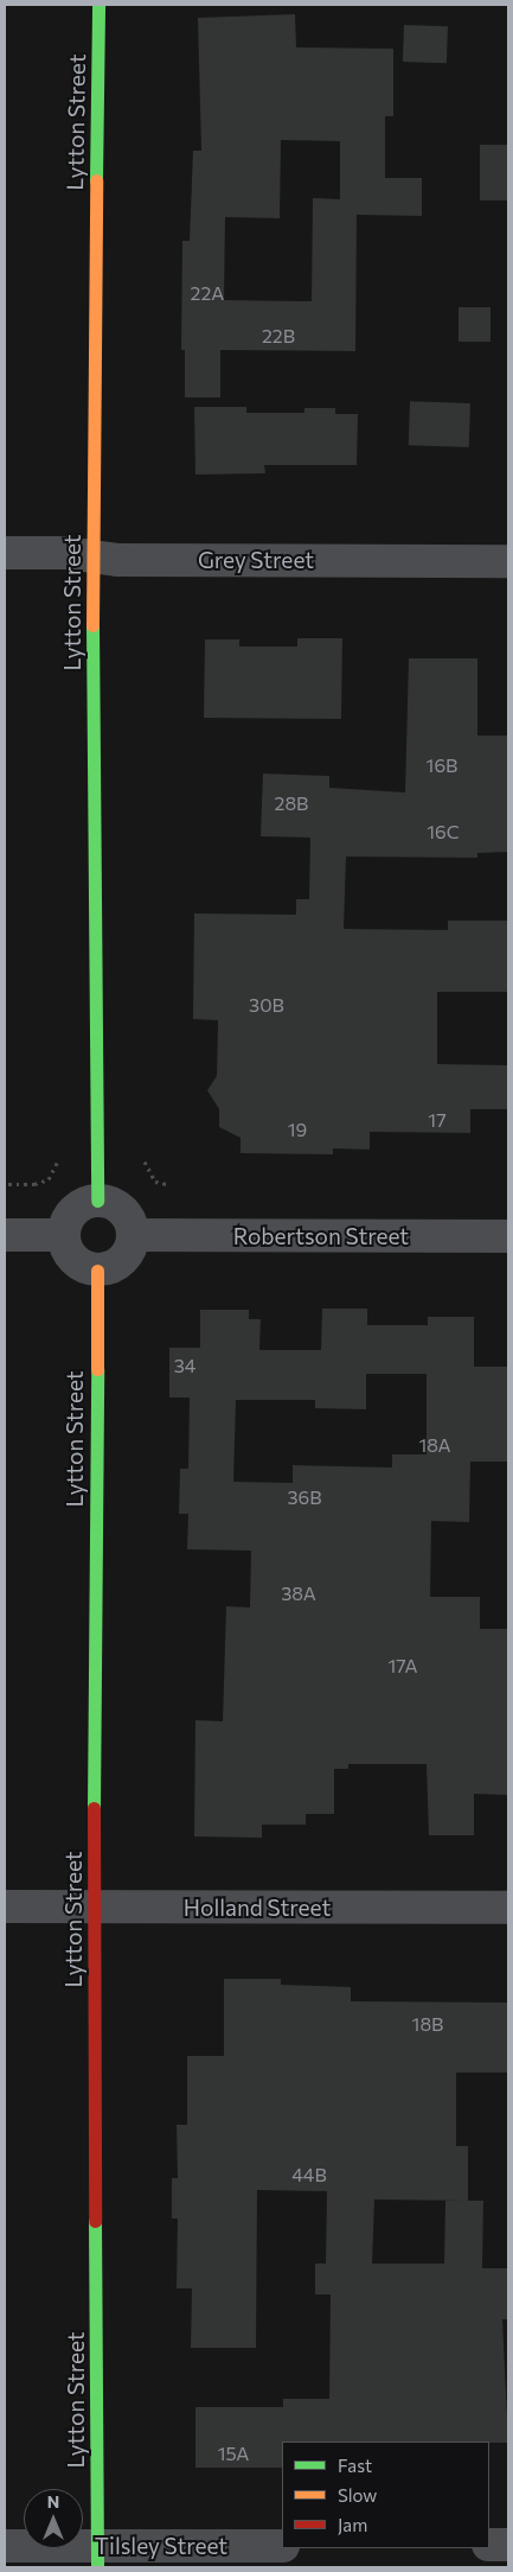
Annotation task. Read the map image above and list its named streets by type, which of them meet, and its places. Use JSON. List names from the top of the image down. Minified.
{"streets":{"street":["Lytton Street","Grey Street","Robertson Street","Holland Street","Tilsley Street"]},"crossings":[["Lytton Street","Grey Street"],["Lytton Street","Robertson Street"],["Lytton Street","Holland Street"],["Lytton Street","Tilsley Street"]],"house_numbers":["22A","22B","16B","28B","16C","30B","17","19","34","18A","36B","38A","17A","18B","44B","15A"],"legend":["Fast","Slow","Jam"],"north":"top"}
